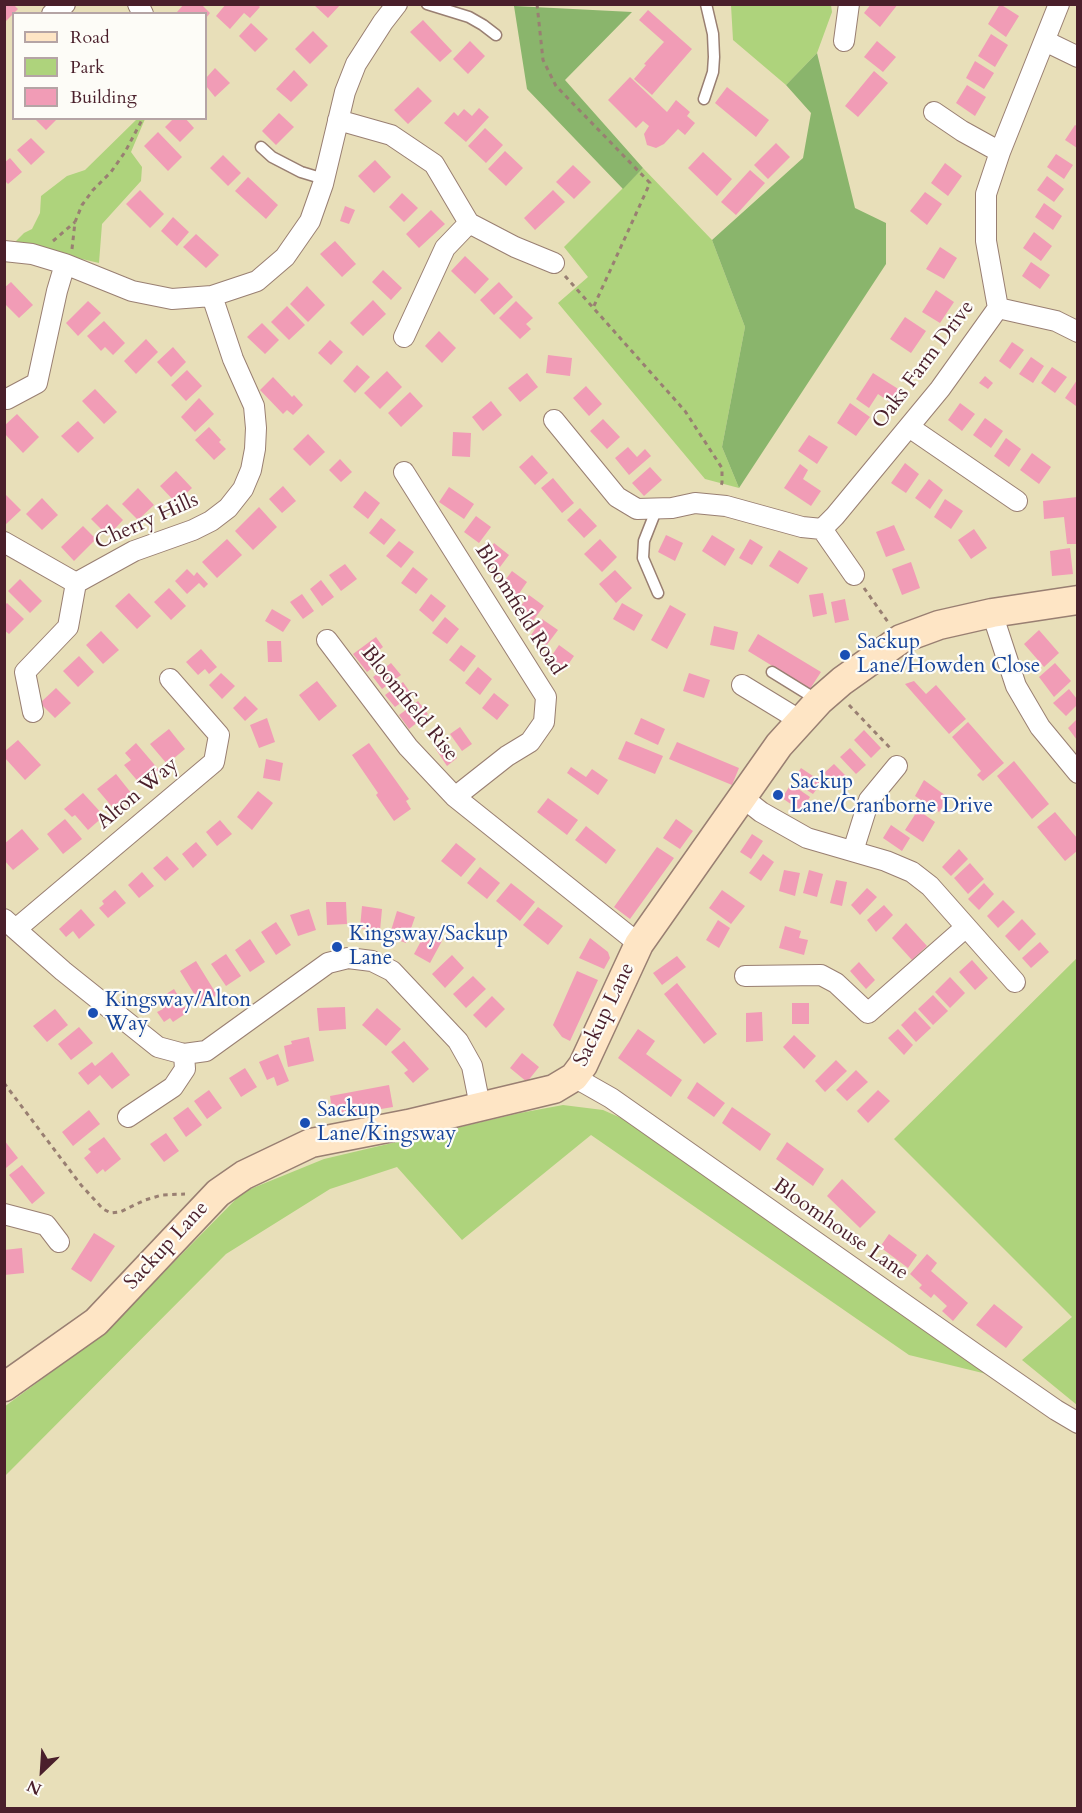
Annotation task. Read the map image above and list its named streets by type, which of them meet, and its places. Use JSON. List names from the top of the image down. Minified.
{"streets":{"street":["Oaks Farm Drive","Cherry Hills","Bloomfield Road","Bloomfield Rise","Alton Way","Sackup Lane","Bloomhouse Lane"]},"crossings":[["Bloomfield Road","Bloomfield Rise"],["Sackup Lane","Bloomhouse Lane"]],"places":["Sackup Lane/Howden Close","Sackup Lane/Cranborne Drive","Kingsway/Sackup Lane","Kingsway/Alton Way","Sackup Lane/Kingsway"],"legend":["Road","Park","Building"],"north":"bottom left"}
